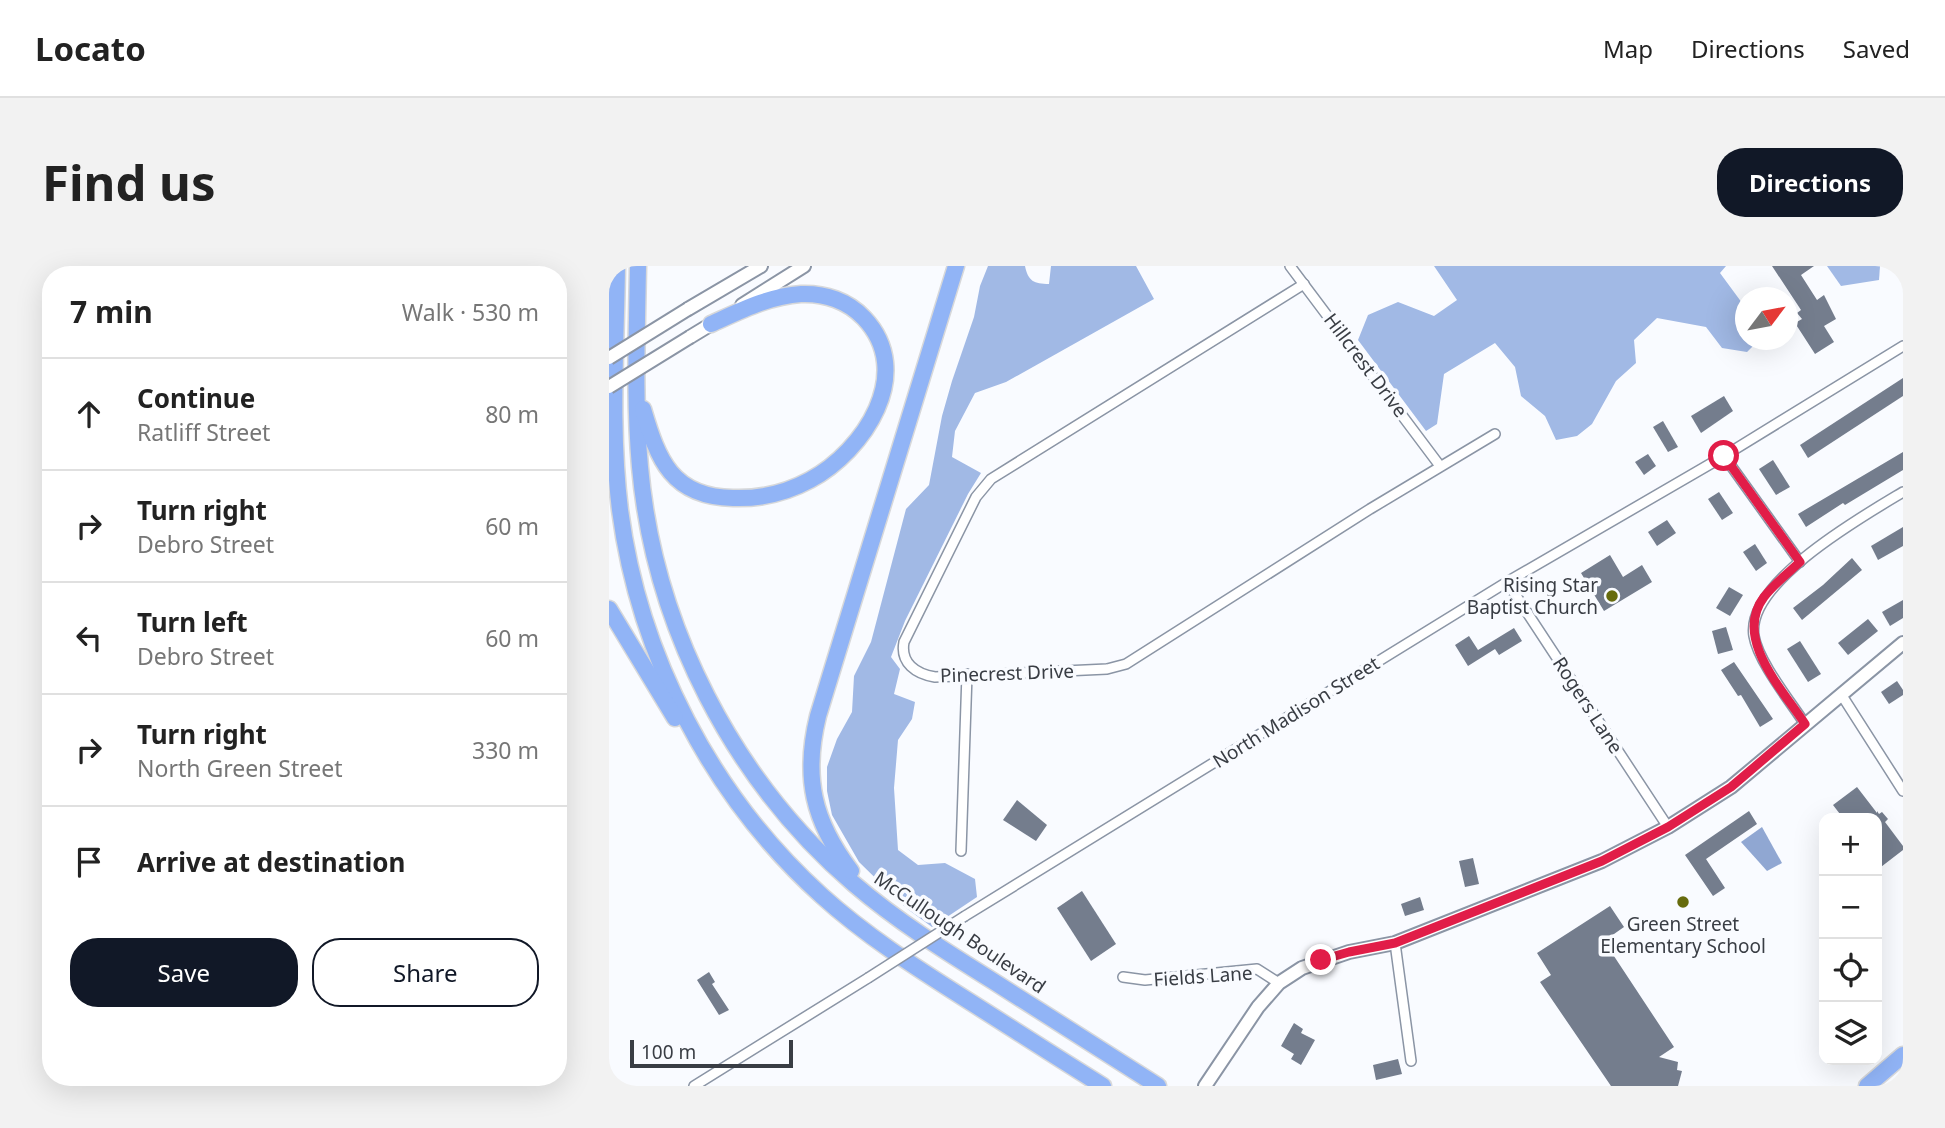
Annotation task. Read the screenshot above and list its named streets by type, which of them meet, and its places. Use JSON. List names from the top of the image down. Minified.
{"streets":{"highway":["McCullough Boulevard"],"street":["Hillcrest Drive","Pinecrest Drive","Rogers Lane","North Madison Street","Fields Lane"]},"crossings":[["Hillcrest Drive","Pinecrest Drive"],["Rogers Lane","North Madison Street"]],"places":["Rising Star Baptist Church","Green Street Elementary School"],"scale_bar":"100 m","north":"top right","page":{"header":"Locato","nav":["Map","Directions","Saved"],"buttons":["Directions",["Save","Share"]],"title":"Find us","heading":["7 min","Walk · 530 m"],"list":[["Continue","Ratliff Street","80 m"],["Turn right","Debro Street","60 m"],["Turn left","Debro Street","60 m"],["Turn right","North Green Street","330 m"],"Arrive at destination"],"map_buttons":["+","−"],"scale":"100 m"}}
